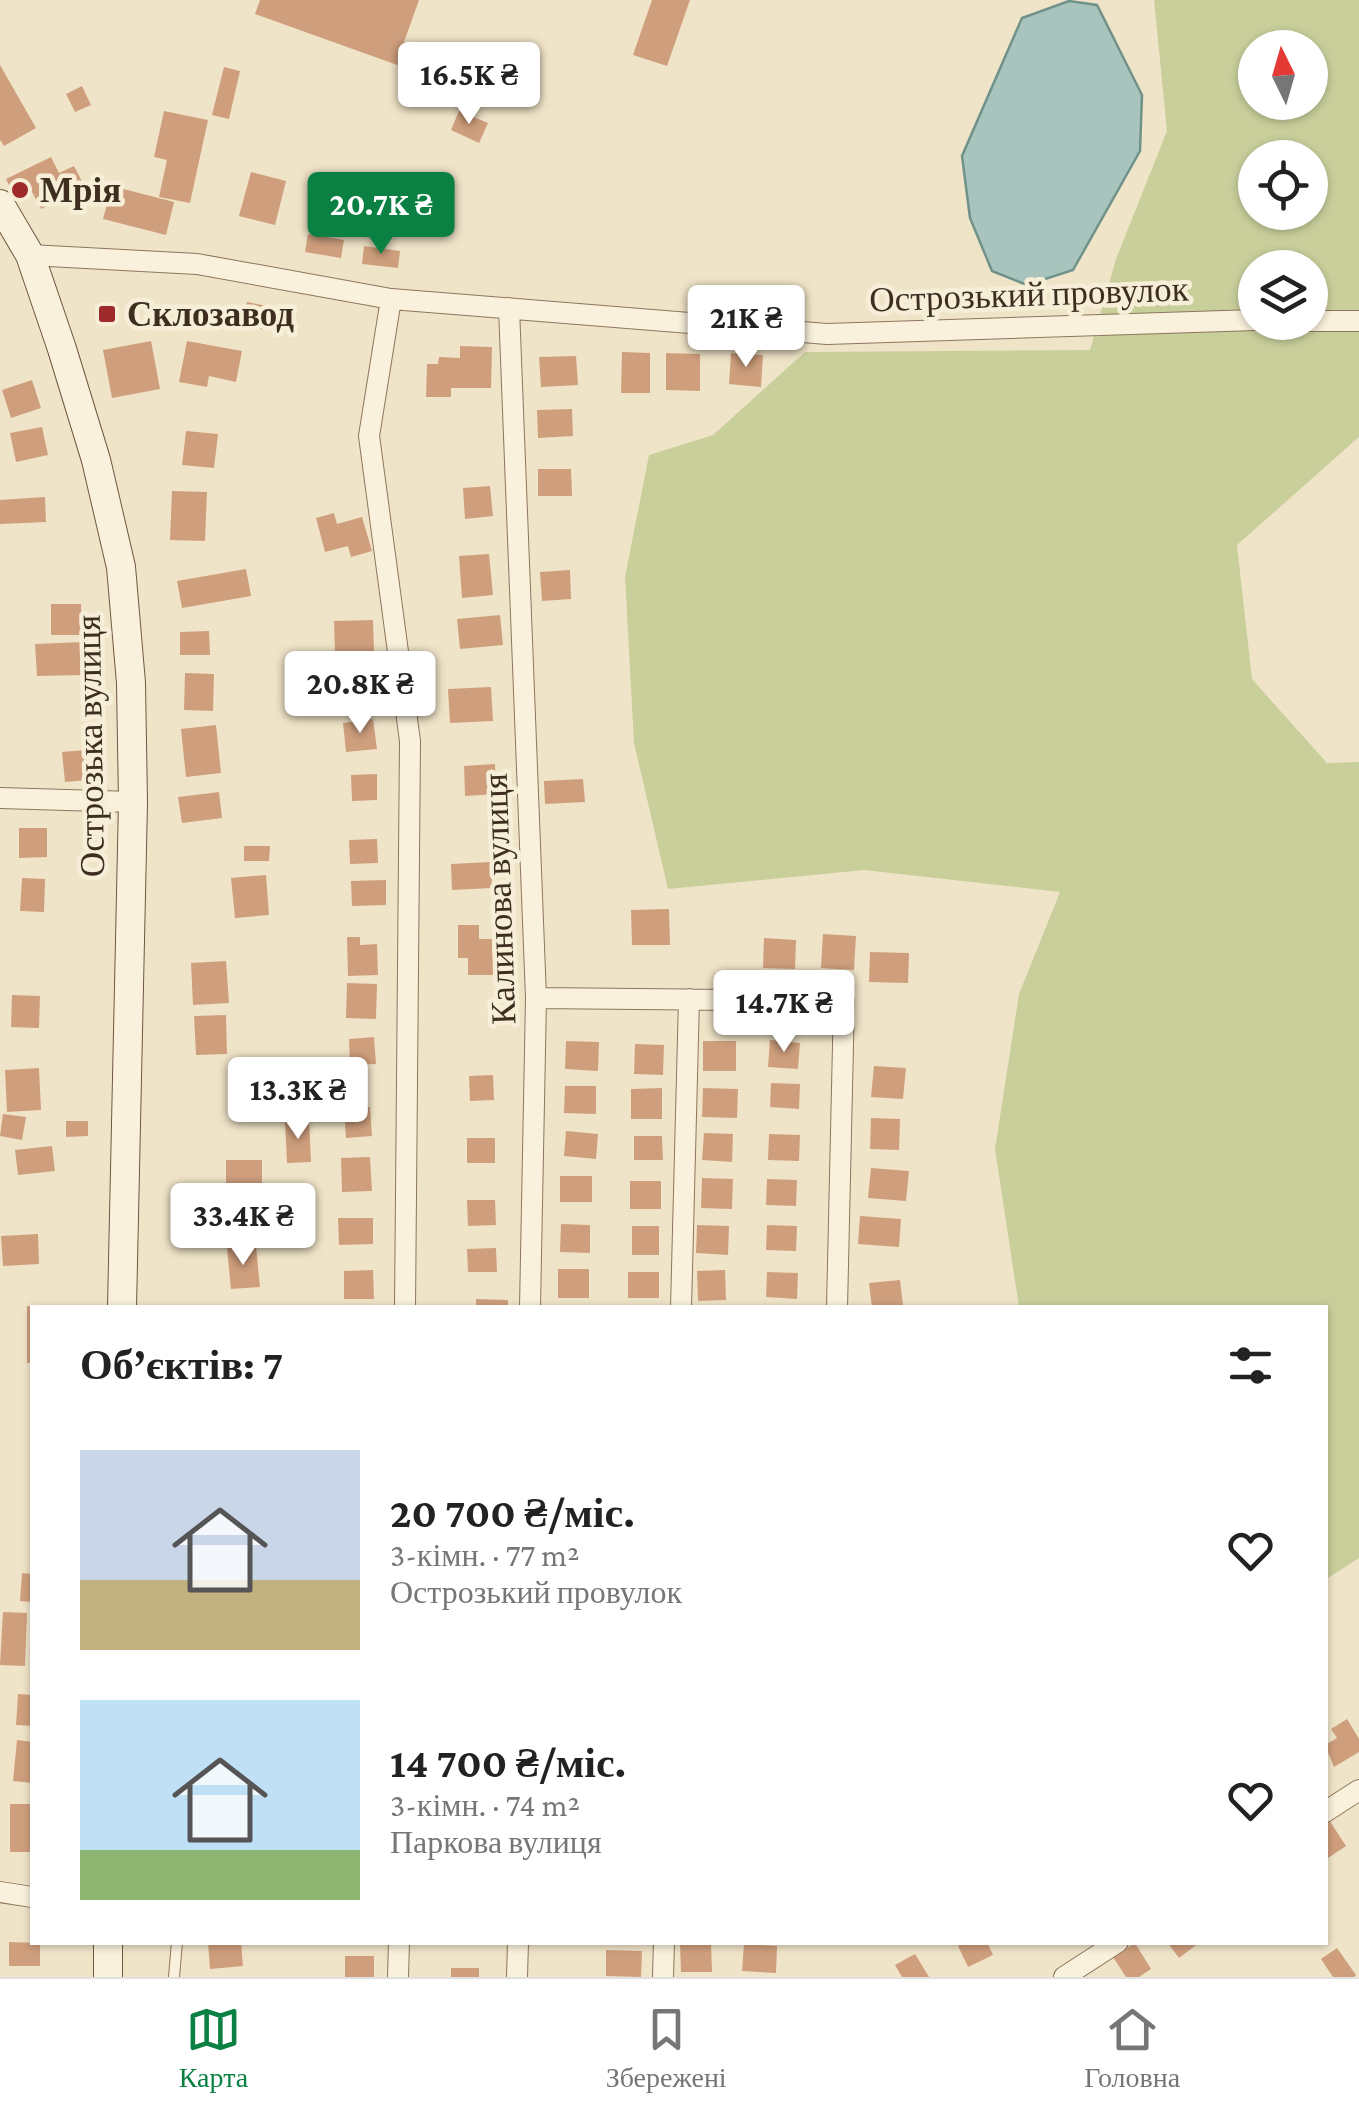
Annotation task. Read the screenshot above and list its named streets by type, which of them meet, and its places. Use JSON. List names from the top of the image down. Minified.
{"streets":{"main road":["Острозька вулиця"],"street":["Острозький провулок","Калинова вулиця"]},"crossings":[["Острозький провулок","Острозька вулиця"],["Острозький провулок","Калинова вулиця"]],"places":{"other":["Мрія"],"transit":["Склозавод"]},"north":"top","page":{"price":["16.5K ₴","20.7K ₴","21K ₴","20.8K ₴","14.7K ₴","13.3K ₴","33.4K ₴"],"heading":"Об’єктів: 7","list":[{"name":"20 700 ₴/міс.","note":"3-кімн. · 77 m² · Острозький провулок"},{"name":"14 700 ₴/міс.","note":"3-кімн. · 74 m² · Паркова вулиця"}],"tabs":["Карта","Збережені","Головна"]}}
